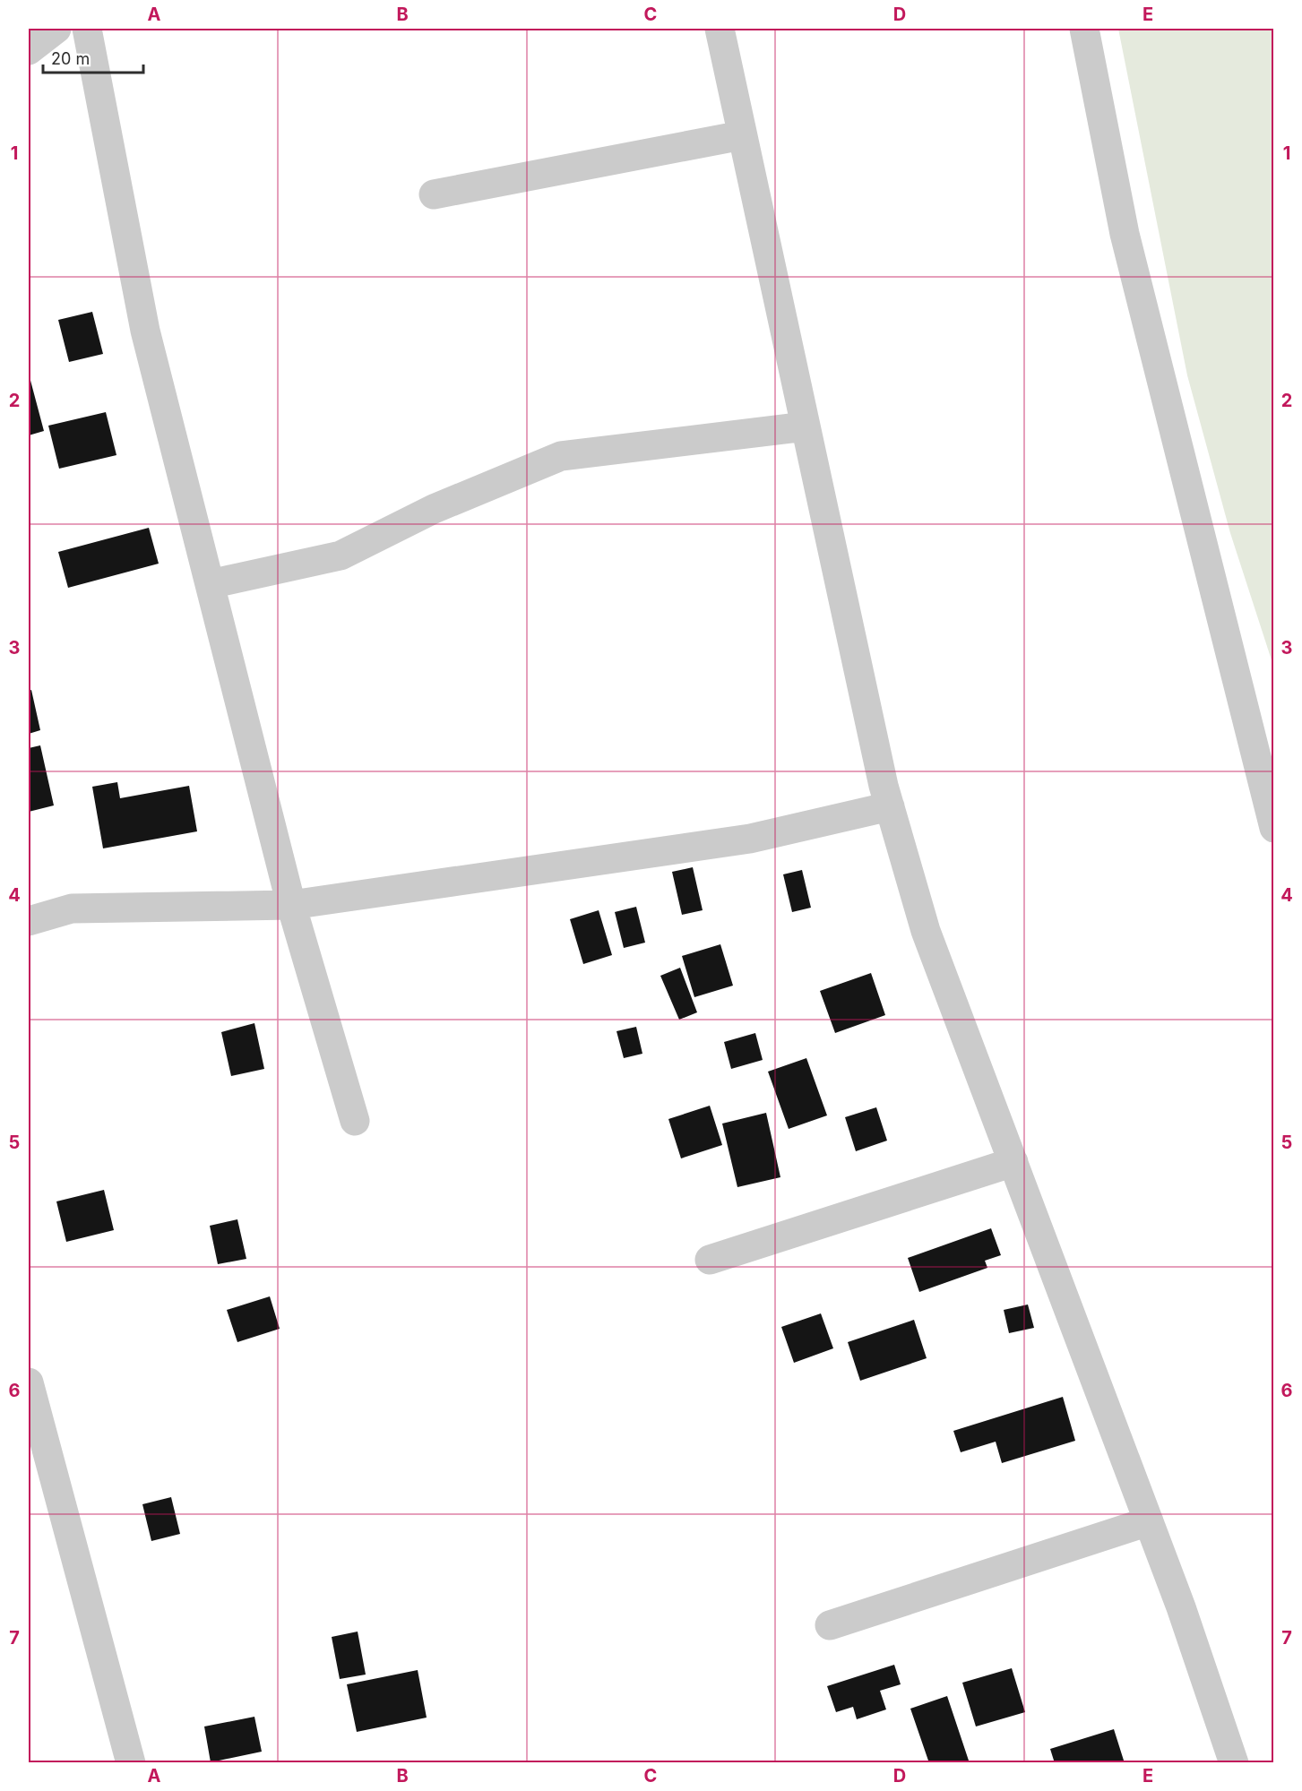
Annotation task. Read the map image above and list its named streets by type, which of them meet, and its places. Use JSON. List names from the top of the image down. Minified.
{"scale_bar":"20 m","grid":{"columns":["A","B","C","D","E"],"rows":["1","2","3","4","5","6","7"]}}
